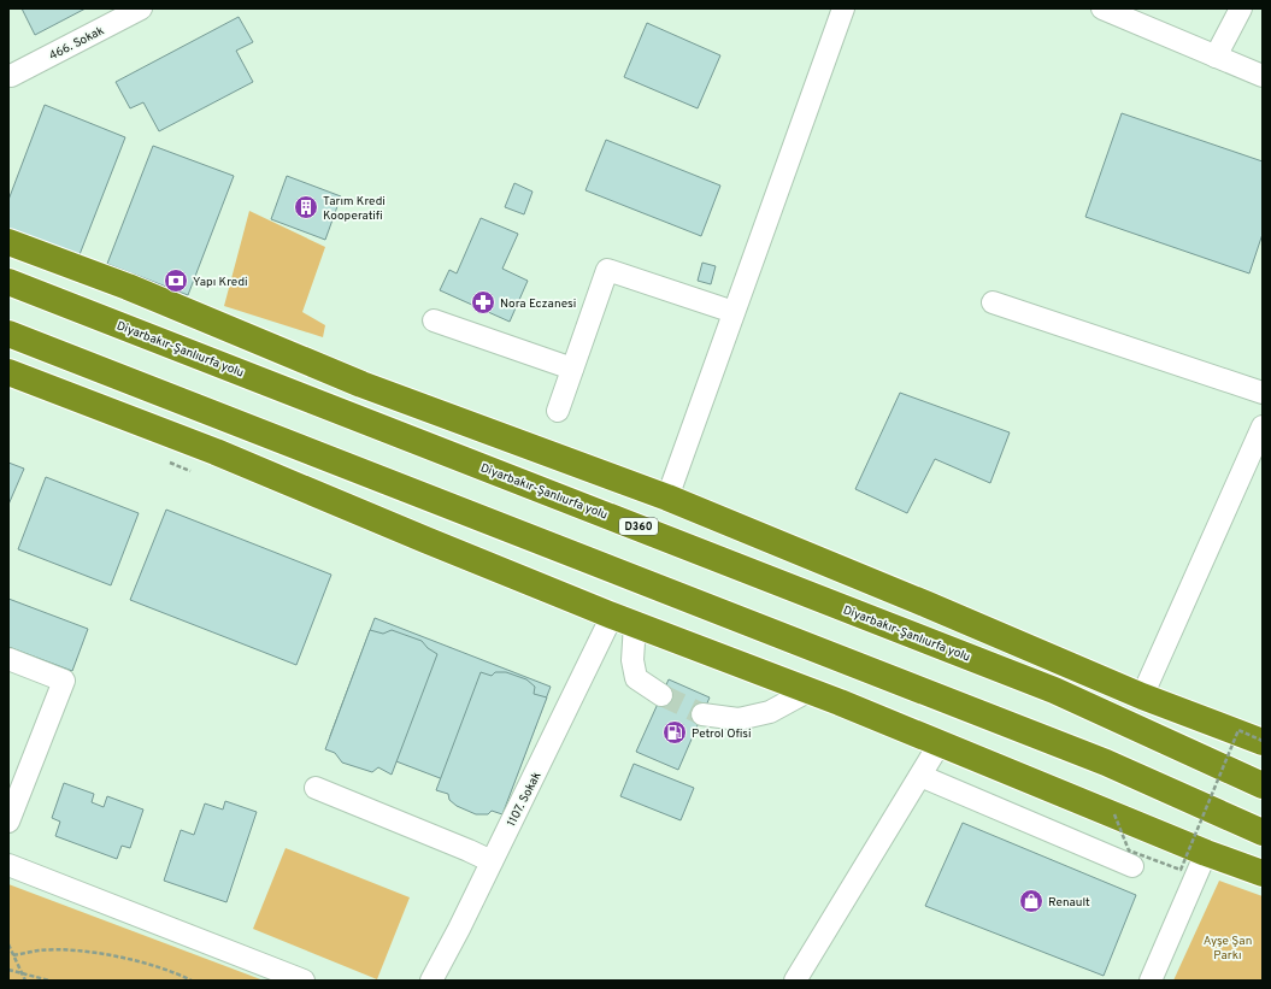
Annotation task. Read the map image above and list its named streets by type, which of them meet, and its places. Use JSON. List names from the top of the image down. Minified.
{"streets":{"highway":["Diyarbakır-Şanlıurfa yolu","D360"],"street":["466. Sokak","1107. Sokak"]},"parks":["Ayşe Şan Parkı"],"places":{"building":["Tarım Kredi Kooperatifi"],"bank":["Yapı Kredi"],"pharmacy":["Nora Eczanesi"],"fuel station":["Petrol Ofisi"],"shop":["Renault"]}}
